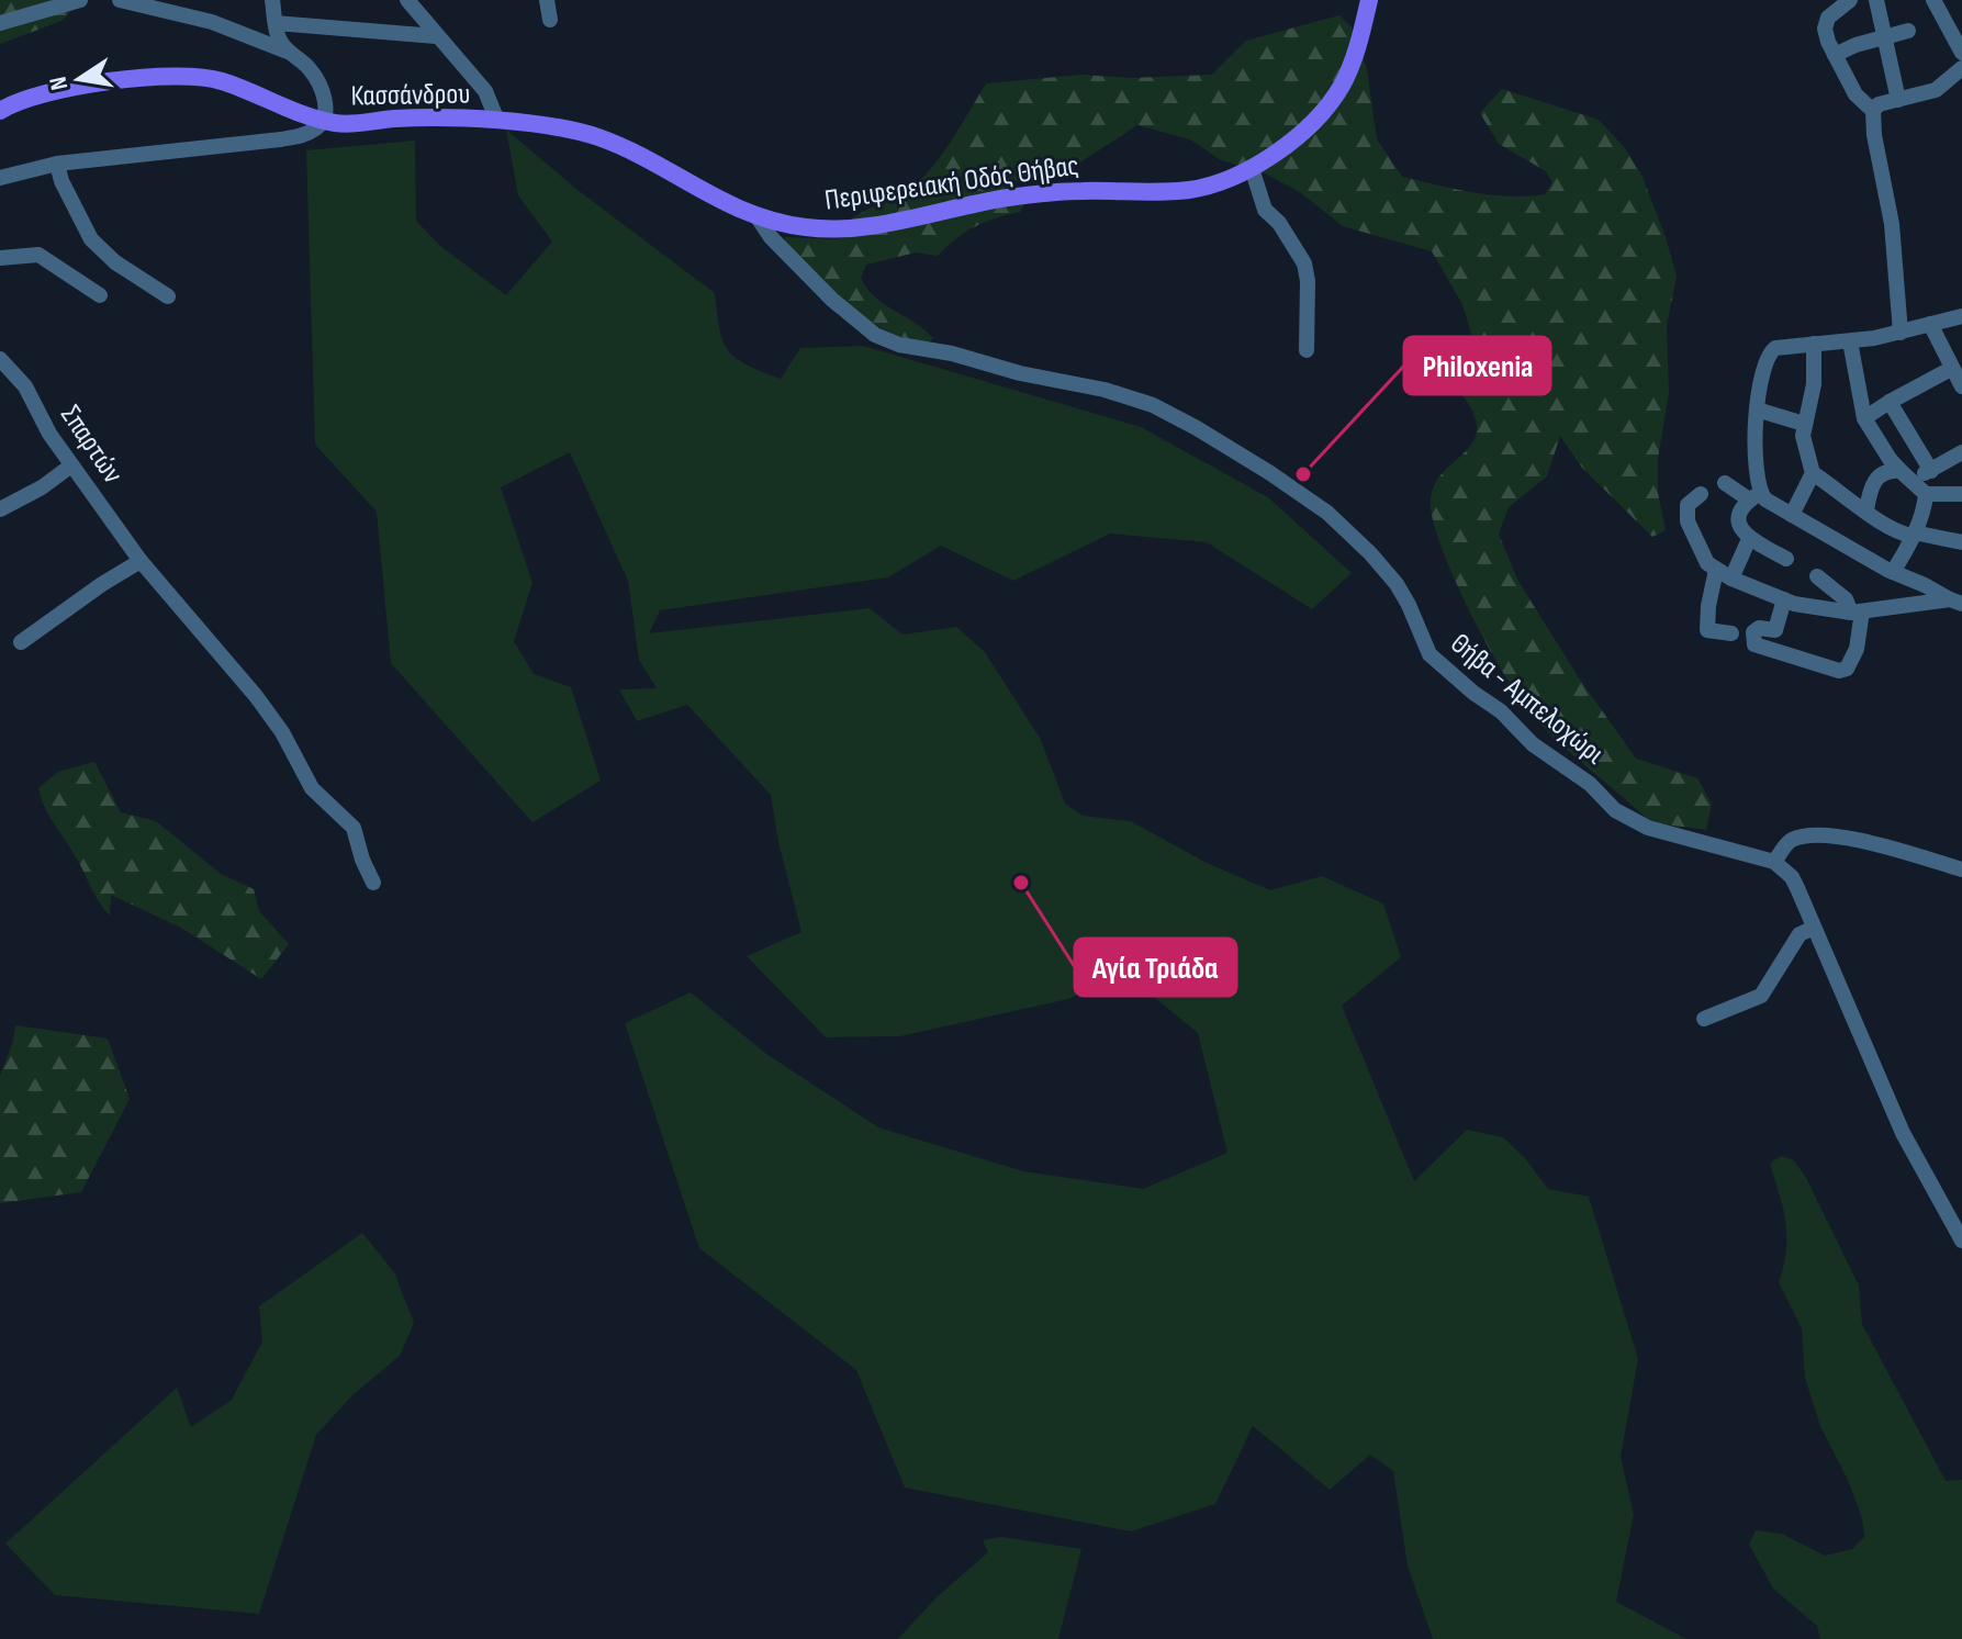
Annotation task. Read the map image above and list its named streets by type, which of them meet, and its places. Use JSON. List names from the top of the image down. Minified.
{"streets":{"main road":["Κασσάνδρου","Περιφερειακή Οδός Θήβας"],"street":["Σπαρτών","Θήβα - Αμπελοχώρι"]},"crossings":[["Κασσάνδρου","Περιφερειακή Οδός Θήβας"],["Κασσάνδρου","Θήβα - Αμπελοχώρι"],["Περιφερειακή Οδός Θήβας","Θήβα - Αμπελοχώρι"]],"places":["Philoxenia","Αγία Τριάδα"],"north":"left"}
